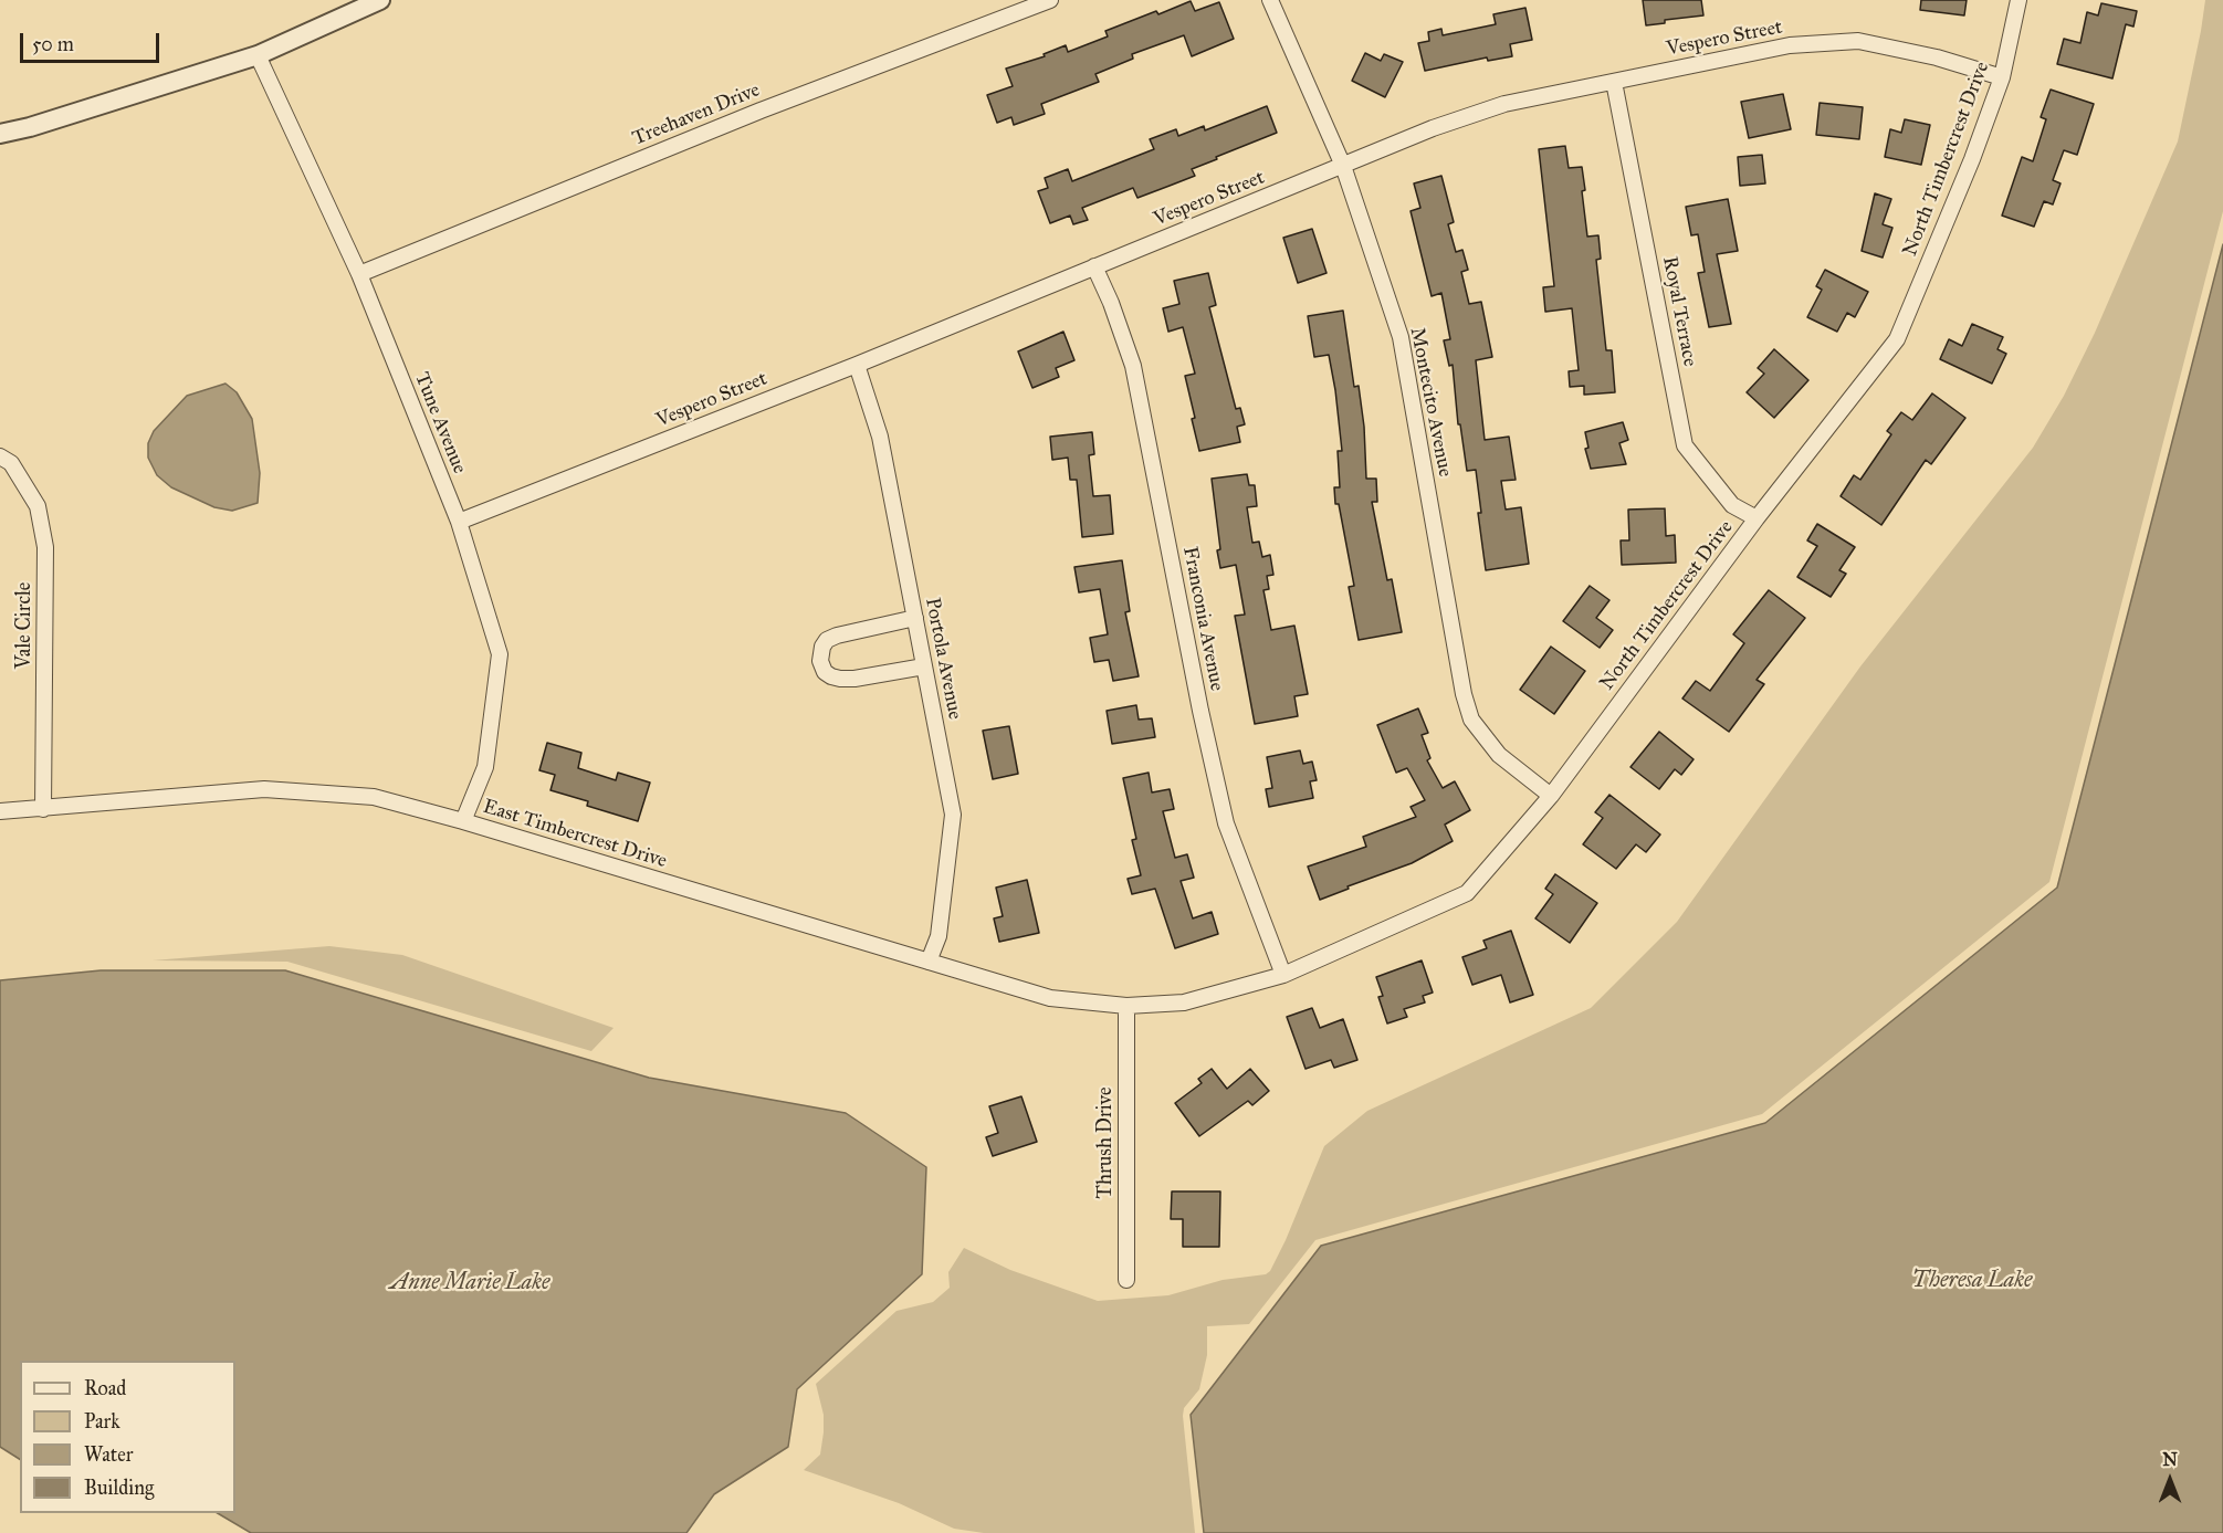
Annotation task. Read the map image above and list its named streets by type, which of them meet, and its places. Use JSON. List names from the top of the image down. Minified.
{"streets":{"street":["Vespero Street","Treehaven Drive","North Timbercrest Drive","Royal Terrace","Montecito Avenue","Tune Avenue","Franconia Avenue","Vale Circle","Portola Avenue","East Timbercrest Drive","Thrush Drive"]},"crossings":[["Vespero Street","North Timbercrest Drive"],["Vespero Street","Royal Terrace"],["Vespero Street","Montecito Avenue"],["Vespero Street","Tune Avenue"],["Vespero Street","Franconia Avenue"],["Vespero Street","Portola Avenue"],["Treehaven Drive","Tune Avenue"],["North Timbercrest Drive","Royal Terrace"],["North Timbercrest Drive","Montecito Avenue"],["North Timbercrest Drive","Franconia Avenue"],["North Timbercrest Drive","East Timbercrest Drive"],["North Timbercrest Drive","Thrush Drive"],["Tune Avenue","East Timbercrest Drive"],["Vale Circle","East Timbercrest Drive"],["Portola Avenue","East Timbercrest Drive"],["East Timbercrest Drive","Thrush Drive"]],"water":["Theresa Lake","Anne Marie Lake"],"legend":["Road","Park","Water","Building"],"scale_bar":"50 m","north":"top"}
